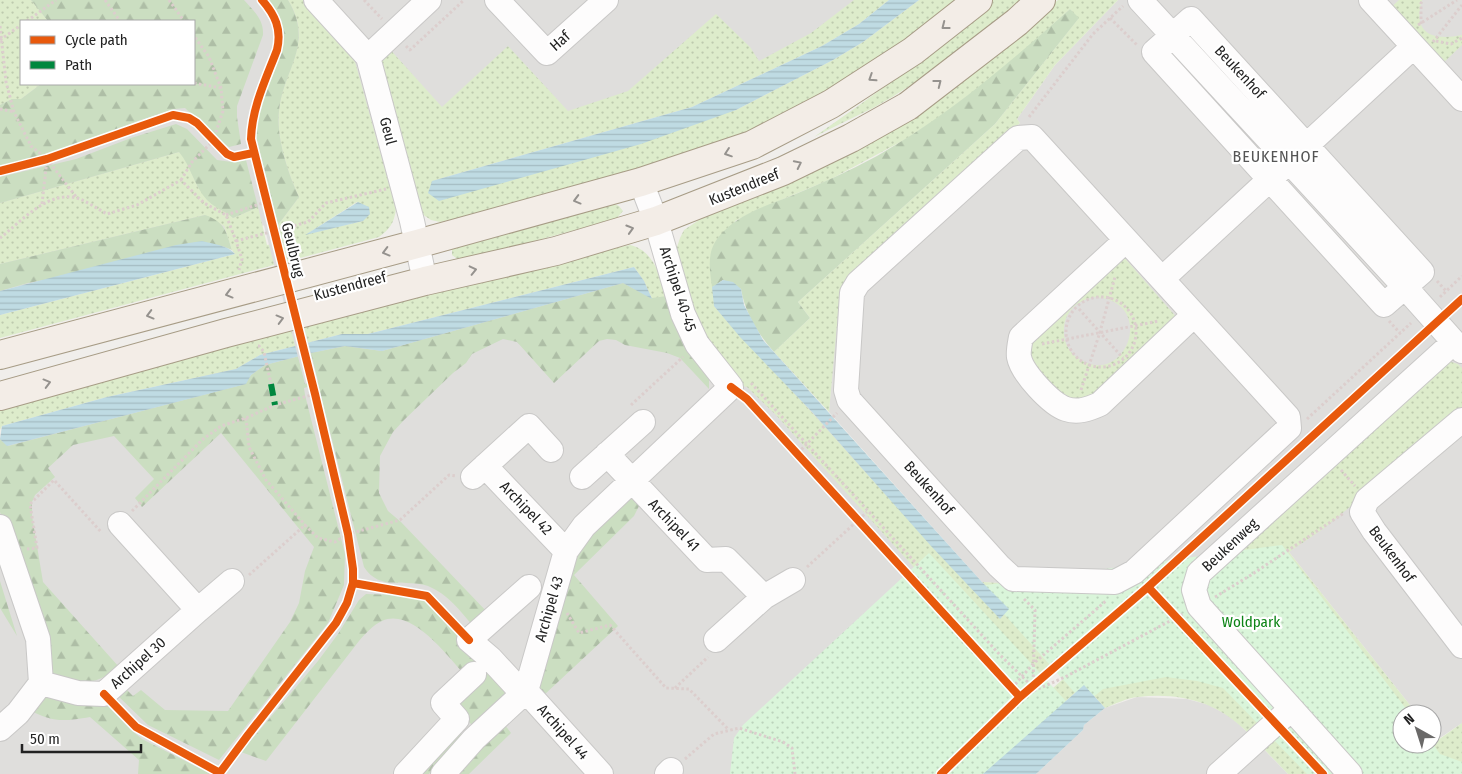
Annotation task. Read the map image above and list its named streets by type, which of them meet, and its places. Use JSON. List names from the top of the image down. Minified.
{"streets":{"main road":["Kustendreef"],"street":["Haf","Beukenhof","Geul","Archipel 40-45","Archipel 42","Archipel 41","Beukenweg","Archipel 43","Archipel 30","Archipel 44"],"cycle path":["Geulbrug"]},"crossings":[["Beukenhof","Beukenweg"],["Geul","Kustendreef"],["Kustendreef","Archipel 40-45"],["Archipel 42","Archipel 43"],["Archipel 41","Archipel 43"],["Archipel 43","Archipel 44"]],"districts":["BEUKENHOF"],"parks":["Woldpark"],"legend":["Cycle path","Path"],"scale_bar":"50 m","north":"top left"}
